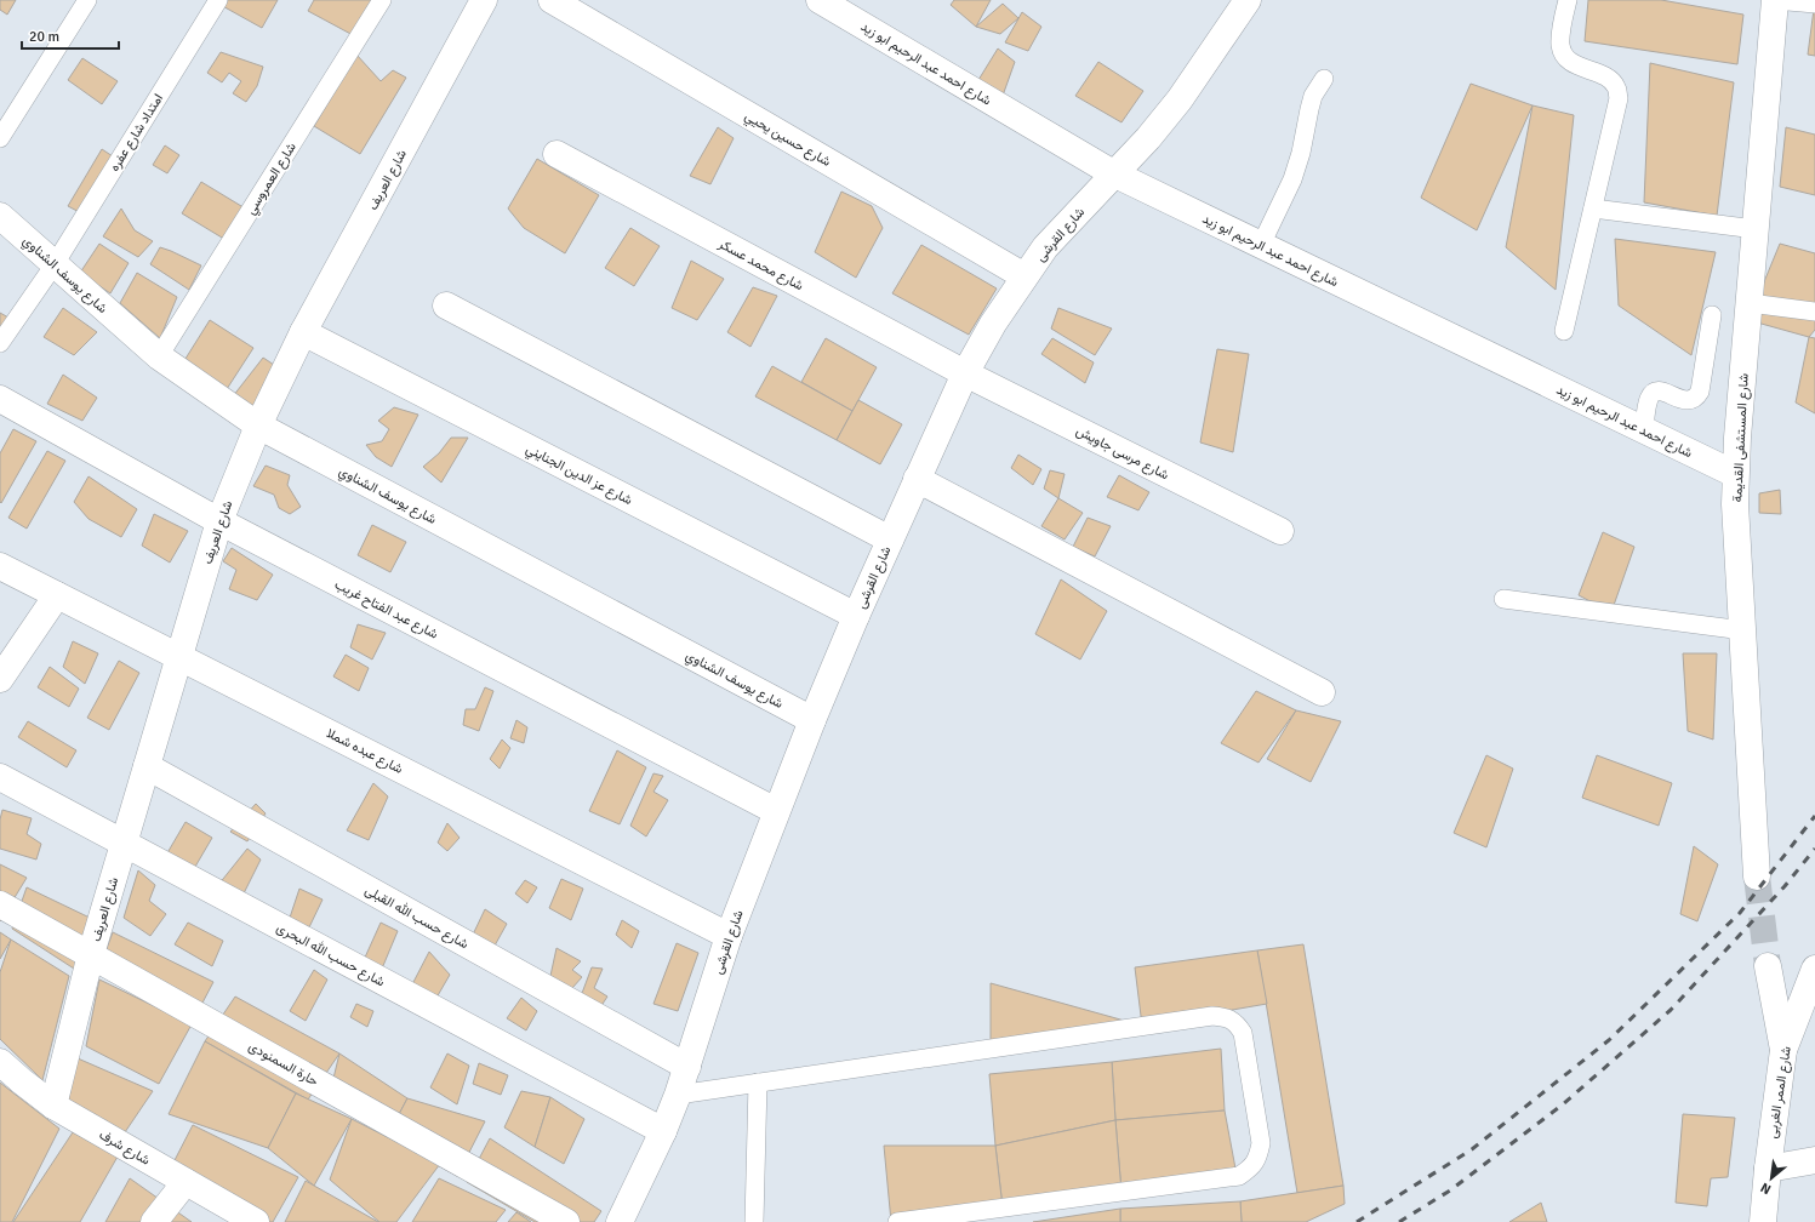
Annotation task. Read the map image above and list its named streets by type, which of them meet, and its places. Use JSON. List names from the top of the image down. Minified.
{"streets":{"street":["شارع احمد عبد الرحيم ابو زيد","شارع حسين يحيي","شارع العريف","شارع القرشى","شارع محمد عسكر","شارع يوسف الشناوي","شارع المستشفى القديمة","شارع مرسى جاويش","شارع عز الدين الجنايني","شارع عبد الفتاح غريب","شارع عبده شملا","شارع حسب الله القبلى","شارع حسب الله البحرى","حارة السمنودى","شارع الممر الغربى","شارع شرف"],"lane":["امتداد شارع عفره","شارع العمروسي"]},"crossings":[["شارع احمد عبد الرحيم ابو زيد","شارع القرشى"],["شارع احمد عبد الرحيم ابو زيد","شارع المستشفى القديمة"],["امتداد شارع عفره","شارع يوسف الشناوي"],["شارع حسين يحيي","شارع القرشى"],["شارع العمروسي","شارع يوسف الشناوي"],["شارع العريف","شارع يوسف الشناوي"],["شارع العريف","شارع عز الدين الجنايني"],["شارع العريف","شارع عبد الفتاح غريب"],["شارع العريف","شارع عبده شملا"],["شارع العريف","شارع حسب الله القبلى"],["شارع العريف","شارع حسب الله البحرى"],["شارع العريف","حارة السمنودى"],["شارع العريف","شارع شرف"],["شارع القرشى","شارع محمد عسكر"],["شارع القرشى","شارع يوسف الشناوي"],["شارع القرشى","شارع مرسى جاويش"],["شارع القرشى","شارع عز الدين الجنايني"],["شارع القرشى","شارع عبد الفتاح غريب"],["شارع القرشى","شارع عبده شملا"],["شارع القرشى","شارع حسب الله القبلى"],["شارع القرشى","شارع حسب الله البحرى"],["شارع محمد عسكر","شارع مرسى جاويش"]],"scale_bar":"20 m","north":"bottom left"}
